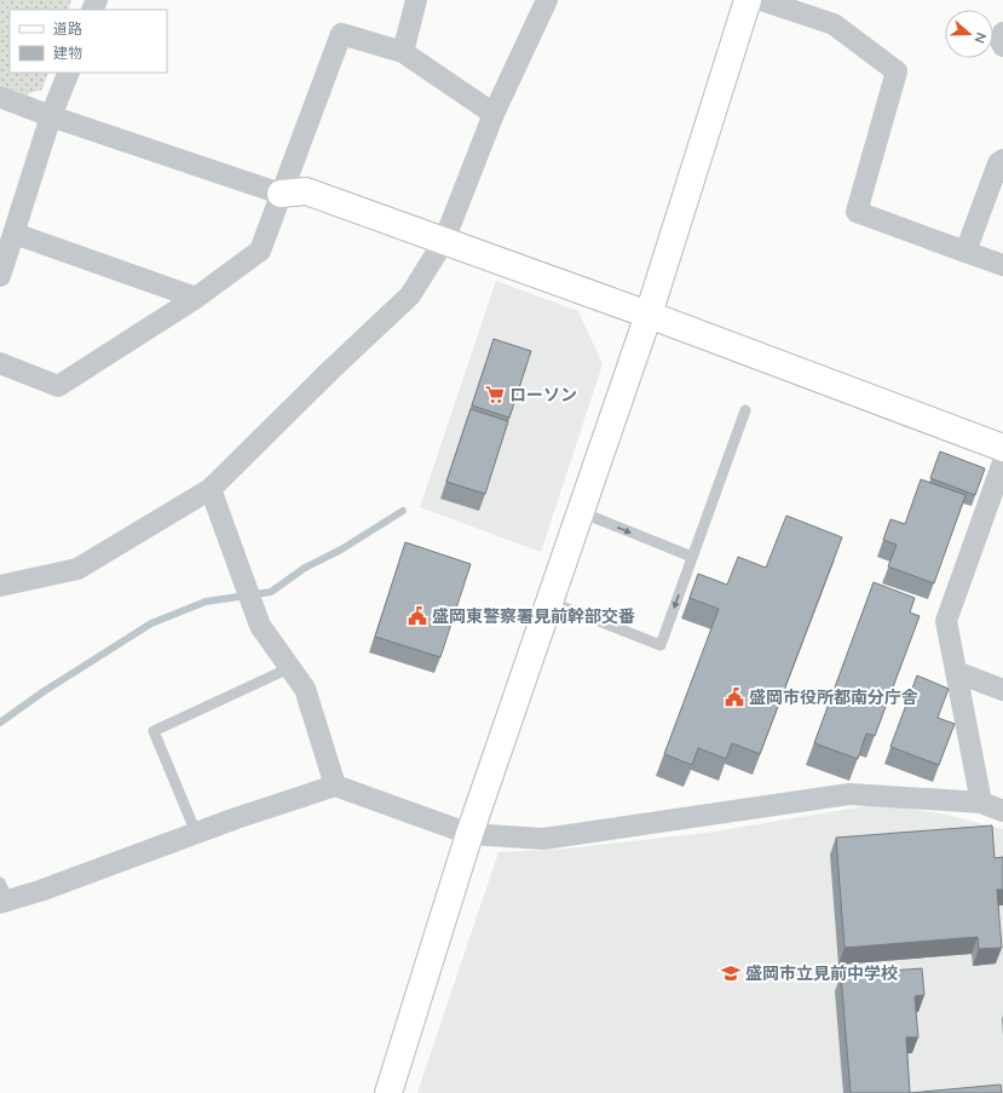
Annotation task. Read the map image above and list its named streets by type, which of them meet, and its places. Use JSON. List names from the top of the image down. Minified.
{"places":{"supermarket":["ローソン"],"public building":["盛岡東警察署見前幹部交番","盛岡市役所都南分庁舎"],"school or university":["盛岡市立見前中学校"]},"legend":["道路","建物"],"north":"right"}
